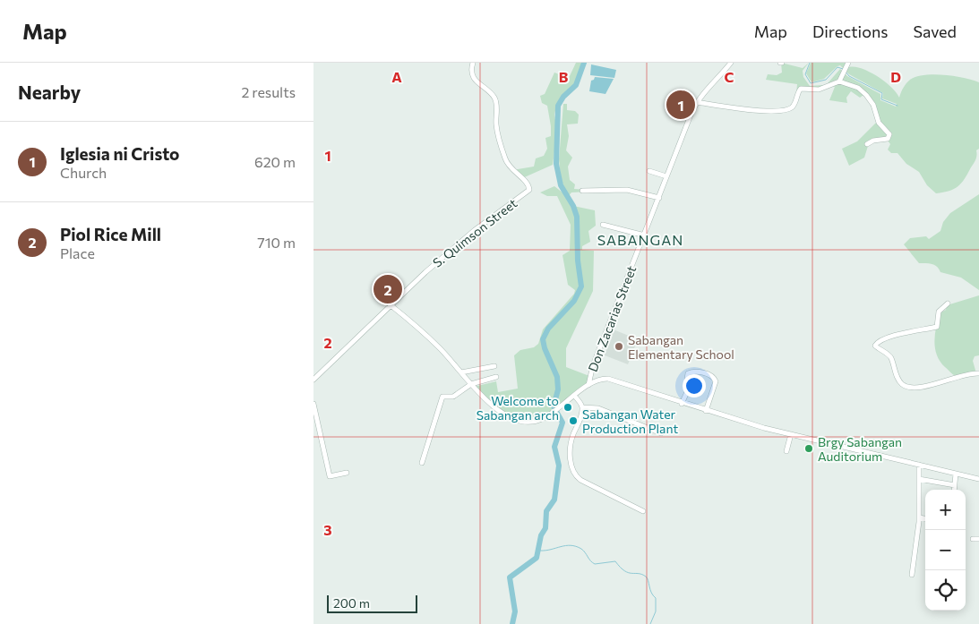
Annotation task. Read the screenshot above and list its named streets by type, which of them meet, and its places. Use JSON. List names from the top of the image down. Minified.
{"streets":{"street":["S. Quimson Street","Don Zacarias Street"]},"districts":["SABANGAN"],"places":["Sabangan Elementary School","Welcome to Sabangan arch","Sabangan Water Production Plant","Brgy Sabangan Auditorium"],"scale_bar":"200 m","page":{"header":"Map","nav":["Map","Directions","Saved"],"heading":["Nearby","2 results"],"pins":["1","2"],"list":[{"mark":"1","name":"Iglesia ni Cristo","note":"Church","value":"620 m"},{"mark":"2","name":"Piol Rice Mill","note":"Place","value":"710 m"}],"map_buttons":["+","−"],"scale":"200 m"},"grid":{"columns":["A","B","C","D"],"rows":["1","2","3"]}}
